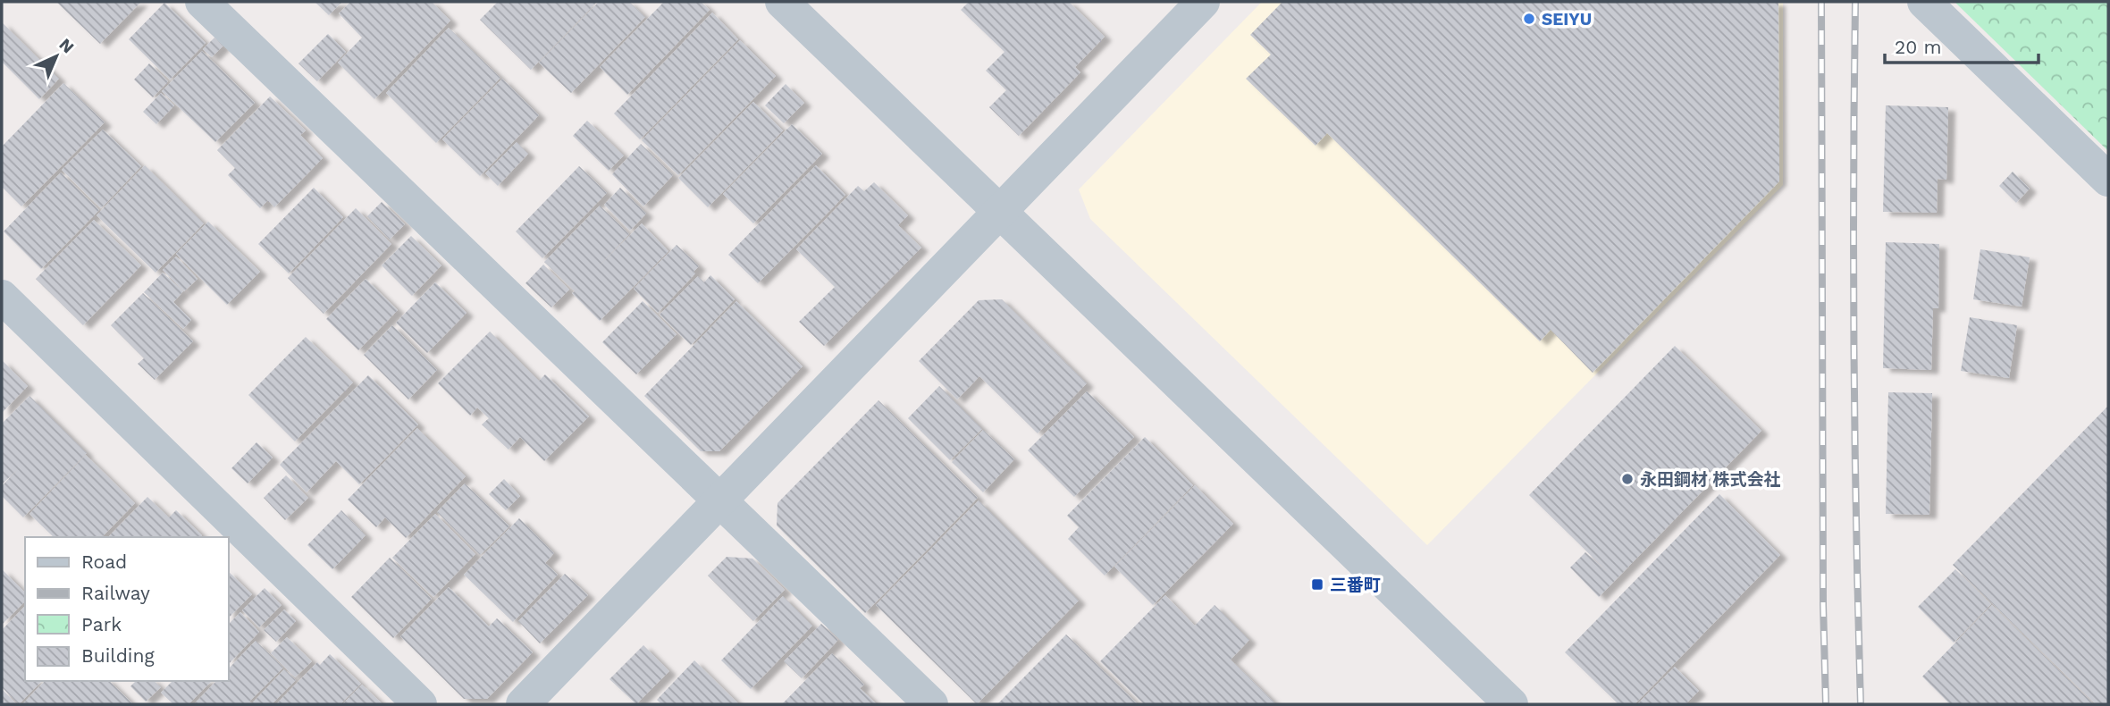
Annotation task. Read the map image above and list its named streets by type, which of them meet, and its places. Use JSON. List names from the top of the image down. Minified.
{"places":{"other":["SEIYU","永田鋼材 株式会社"],"transit":["三番町"]},"legend":["Road","Railway","Park","Building"],"scale_bar":"20 m","north":"top right"}
